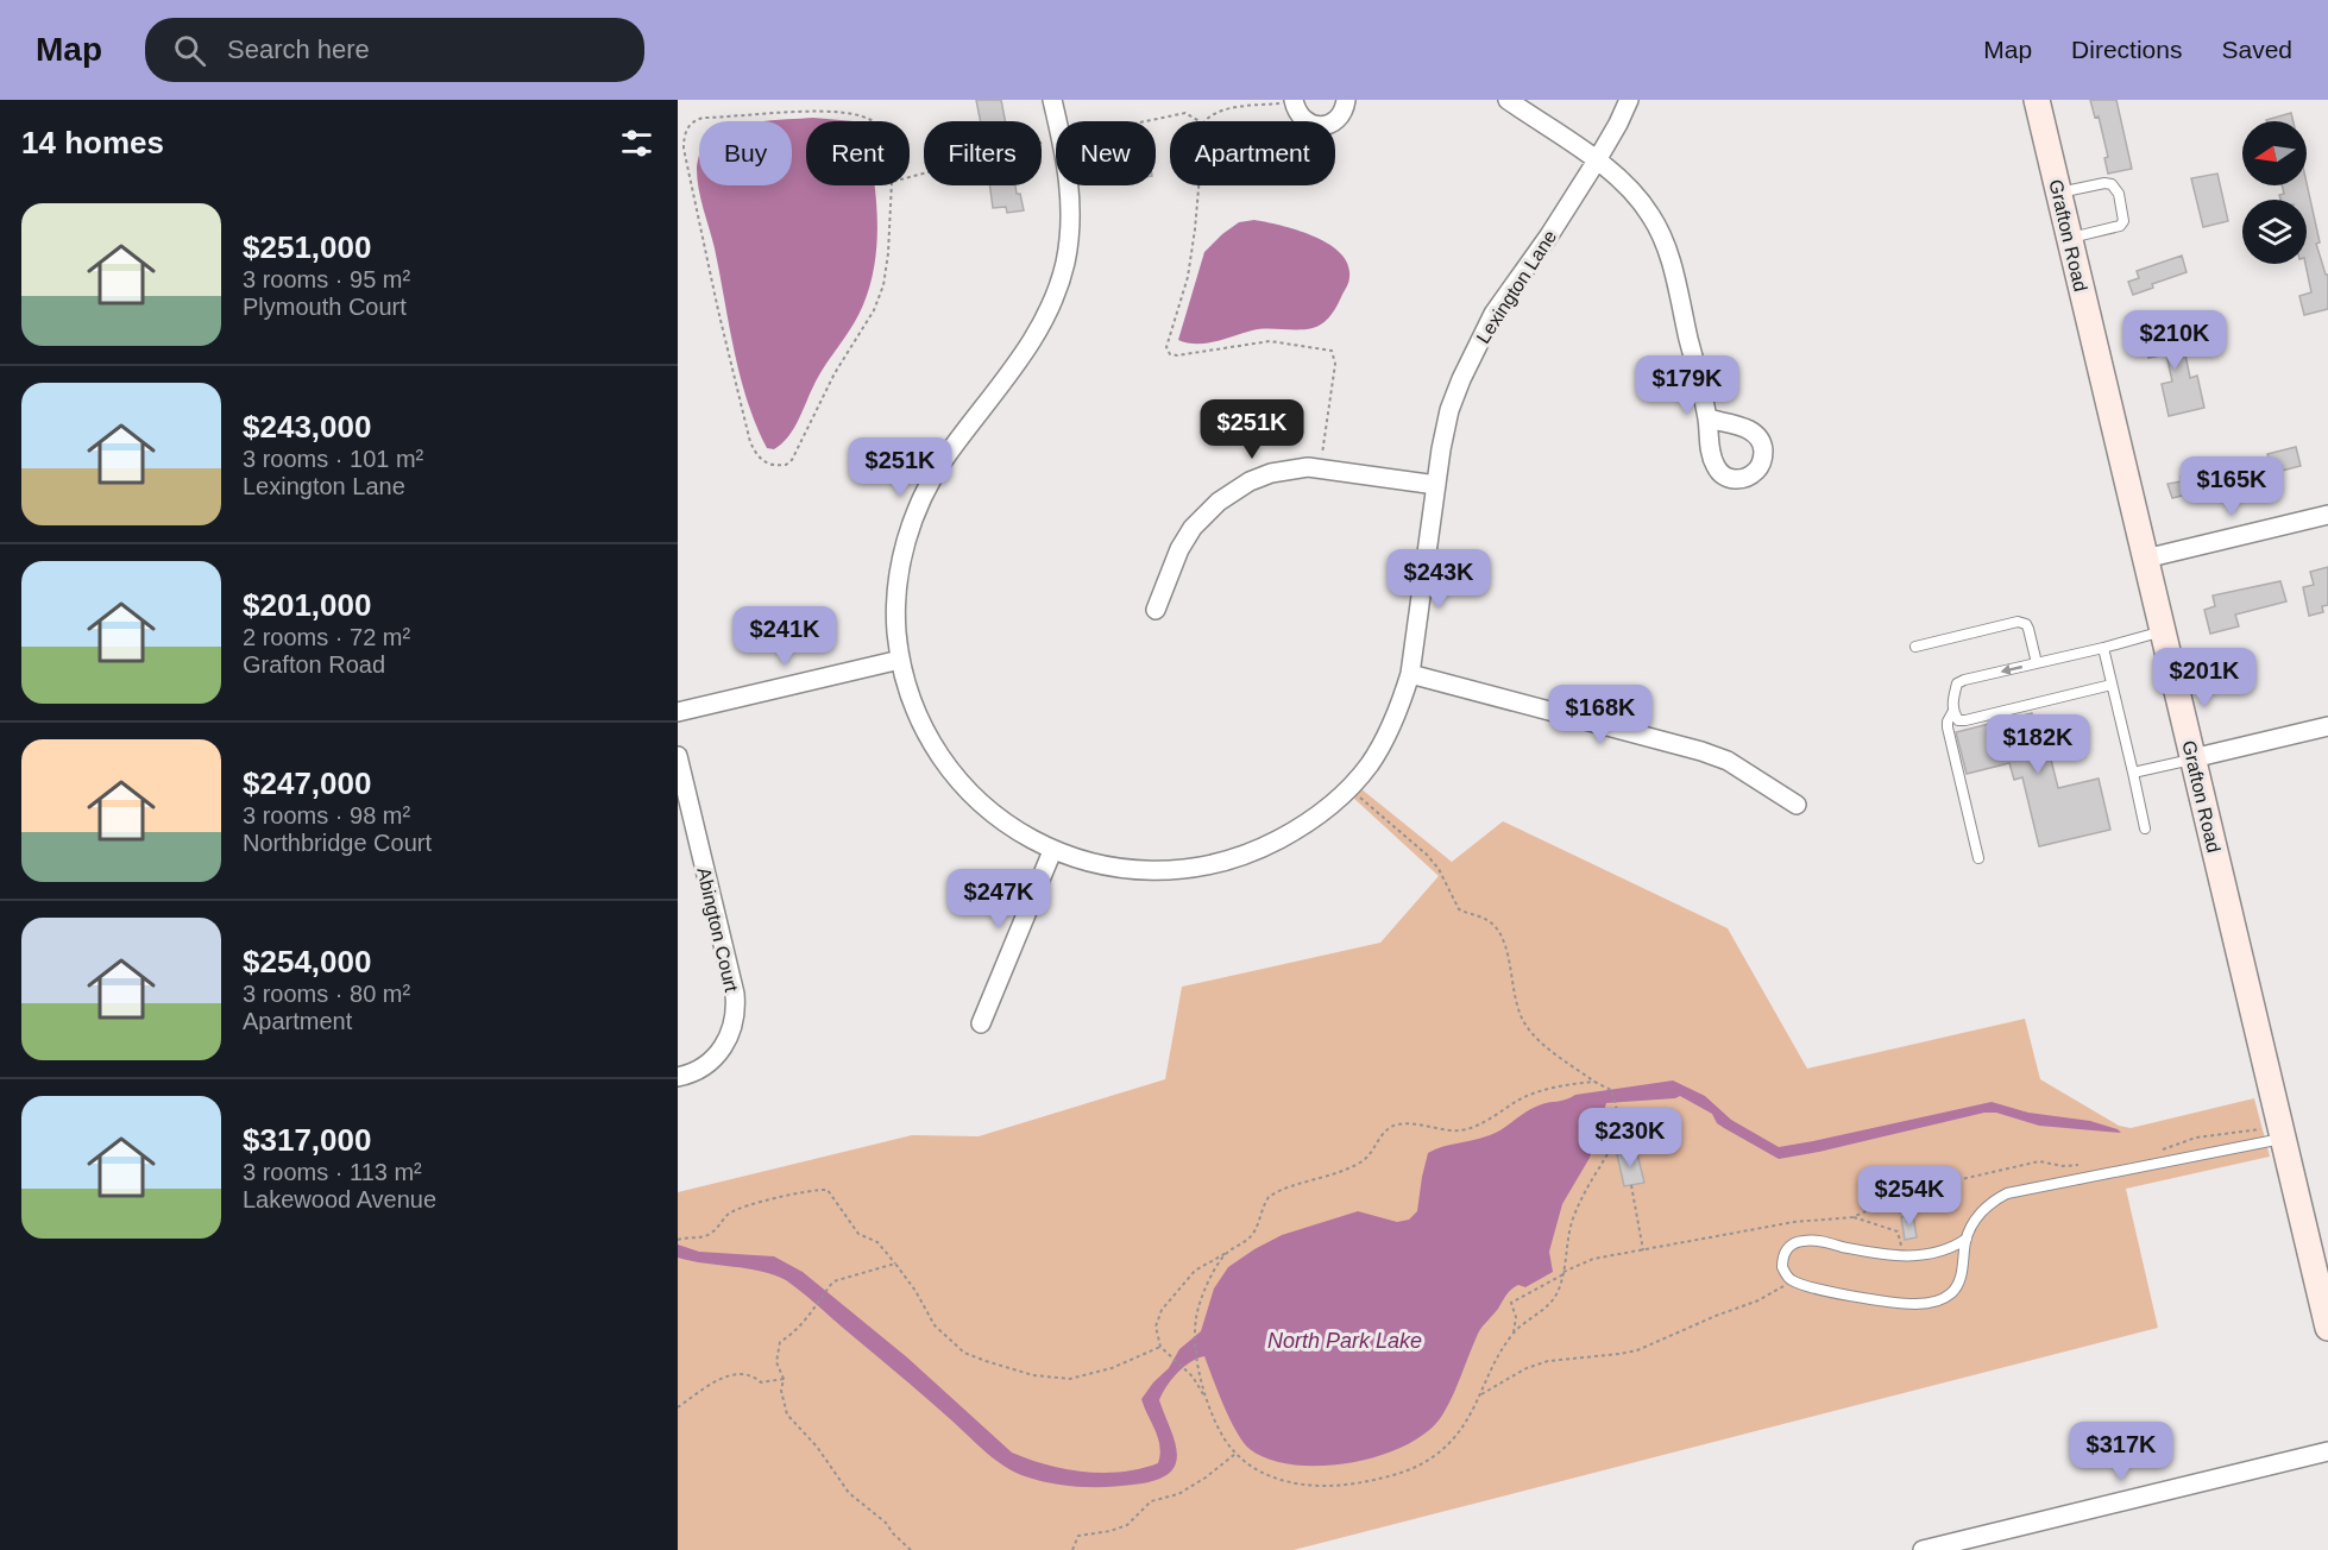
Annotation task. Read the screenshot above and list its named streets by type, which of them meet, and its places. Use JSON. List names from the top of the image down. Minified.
{"streets":{"street":["Grafton Road","Lexington Lane","Abington Court"]},"water":["North Park Lake"],"north":"left","page":{"header":"Map","search":"Search here","nav":["Map","Directions","Saved"],"heading":"14 homes","chip":["Buy","Rent","Filters","New","Apartment"],"list":[{"name":"$251,000","note":"3 rooms · 95 m² · Plymouth Court"},{"name":"$243,000","note":"3 rooms · 101 m² · Lexington Lane"},{"name":"$201,000","note":"2 rooms · 72 m² · Grafton Road"},{"name":"$247,000","note":"3 rooms · 98 m² · Northbridge Court"},{"name":"$254,000","note":"3 rooms · 80 m² · Apartment"},{"name":"$317,000","note":"3 rooms · 113 m² · Lakewood Avenue"}],"price":["$210K","$179K","$251K","$251K","$165K","$243K","$241K","$201K","$168K","$182K","$247K","$230K","$254K","$317K"]}}
